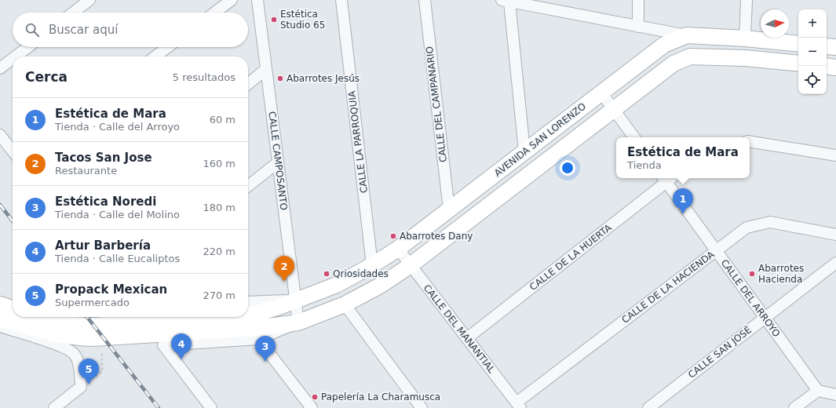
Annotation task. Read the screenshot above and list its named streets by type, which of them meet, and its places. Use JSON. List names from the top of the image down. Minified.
{"streets":{"street":["CALLE DEL CAMPANARIO","AVENIDA SAN LORENZO","CALLE LA PARROQUIA","CALLE CAMPOSANTO","CALLE DE LA HUERTA","CALLE DE LA HACIENDA","CALLE DEL ARROYO","CALLE DEL MANANTIAL","CALLE SAN JOSÉ"]},"crossings":[["CALLE DEL CAMPANARIO","AVENIDA SAN LORENZO"],["AVENIDA SAN LORENZO","CALLE LA PARROQUIA"],["AVENIDA SAN LORENZO","CALLE CAMPOSANTO"],["AVENIDA SAN LORENZO","CALLE DEL MANANTIAL"],["CALLE DE LA HUERTA","CALLE DEL ARROYO"],["CALLE DE LA HUERTA","CALLE DEL MANANTIAL"],["CALLE DE LA HACIENDA","CALLE DEL ARROYO"],["CALLE DE LA HACIENDA","CALLE DEL MANANTIAL"],["CALLE DEL ARROYO","CALLE SAN JOSÉ"]],"places":["Estética Studio 65","Abarrotes Jesús","Abarrotes Dany","Qriosidades","Abarrotes Hacienda","Papelería La Charamusca"],"north":"right","page":{"map_buttons":["+","−"],"search":"Buscar aquí","heading":["Cerca","5 resultados"],"list":[{"mark":"1","name":"Estética de Mara","note":"Tienda · Calle del Arroyo","value":"60 m"},{"mark":"2","name":"Tacos San Jose","note":"Restaurante","value":"160 m"},{"mark":"3","name":"Estética Noredi","note":"Tienda · Calle del Molino","value":"180 m"},{"mark":"4","name":"Artur Barbería","note":"Tienda · Calle Eucaliptos","value":"220 m"},{"mark":"5","name":"Propack Mexican","note":"Supermercado","value":"270 m"}],"popup":["Estética de Mara","Tienda"],"pins":["1","2","4","3","5"]}}
